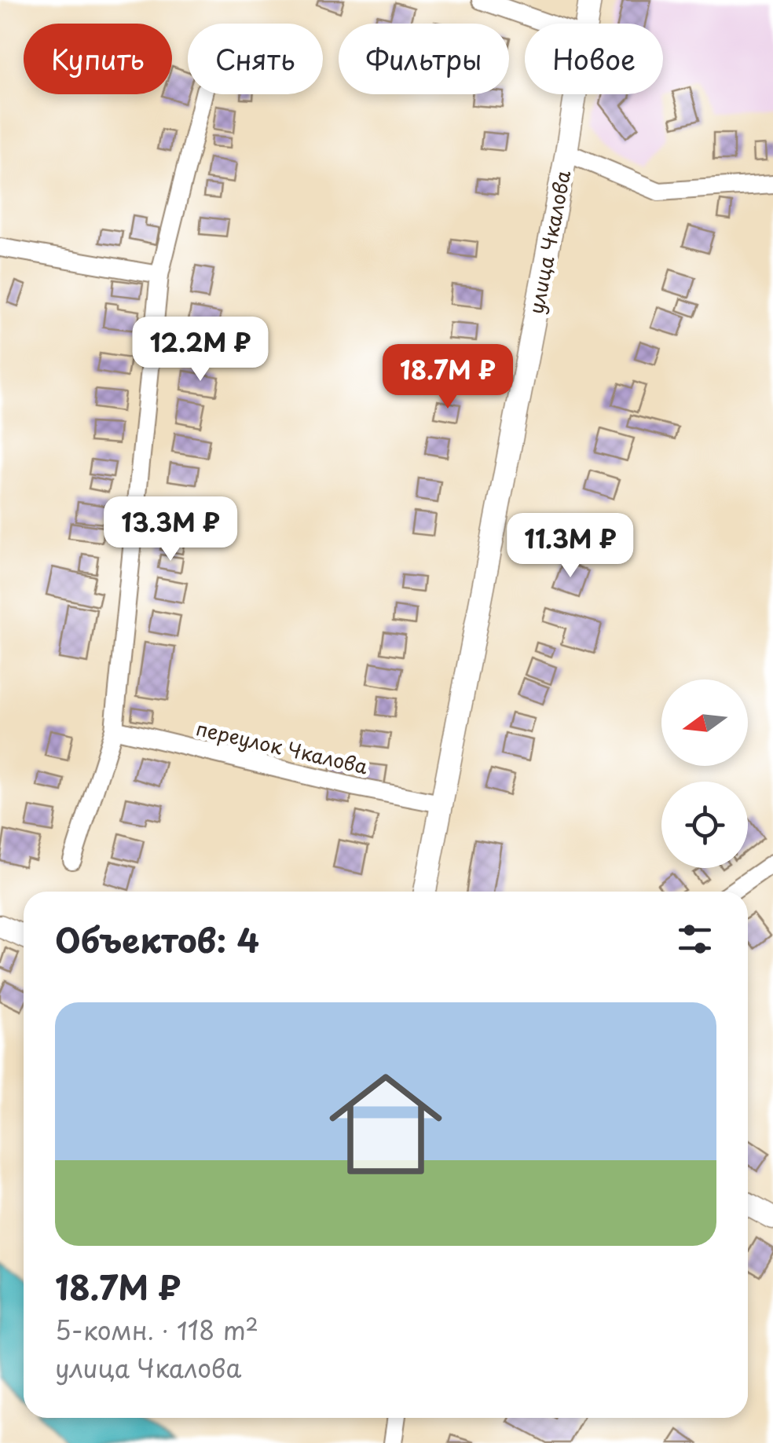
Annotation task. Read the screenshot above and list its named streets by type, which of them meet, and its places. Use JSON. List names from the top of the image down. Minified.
{"streets":{"street":["улица Чкалова","переулок Чкалова"]},"crossings":[["улица Чкалова","переулок Чкалова"]],"north":"left","page":{"chip":["Купить","Снять","Фильтры","Новое"],"price":["12.2M ₽","18.7M ₽","13.3M ₽","11.3M ₽"],"heading":"Объектов: 4","list":[{"name":"18.7M ₽","note":"5-комн. · 118 m² · улица Чкалова"}]}}
